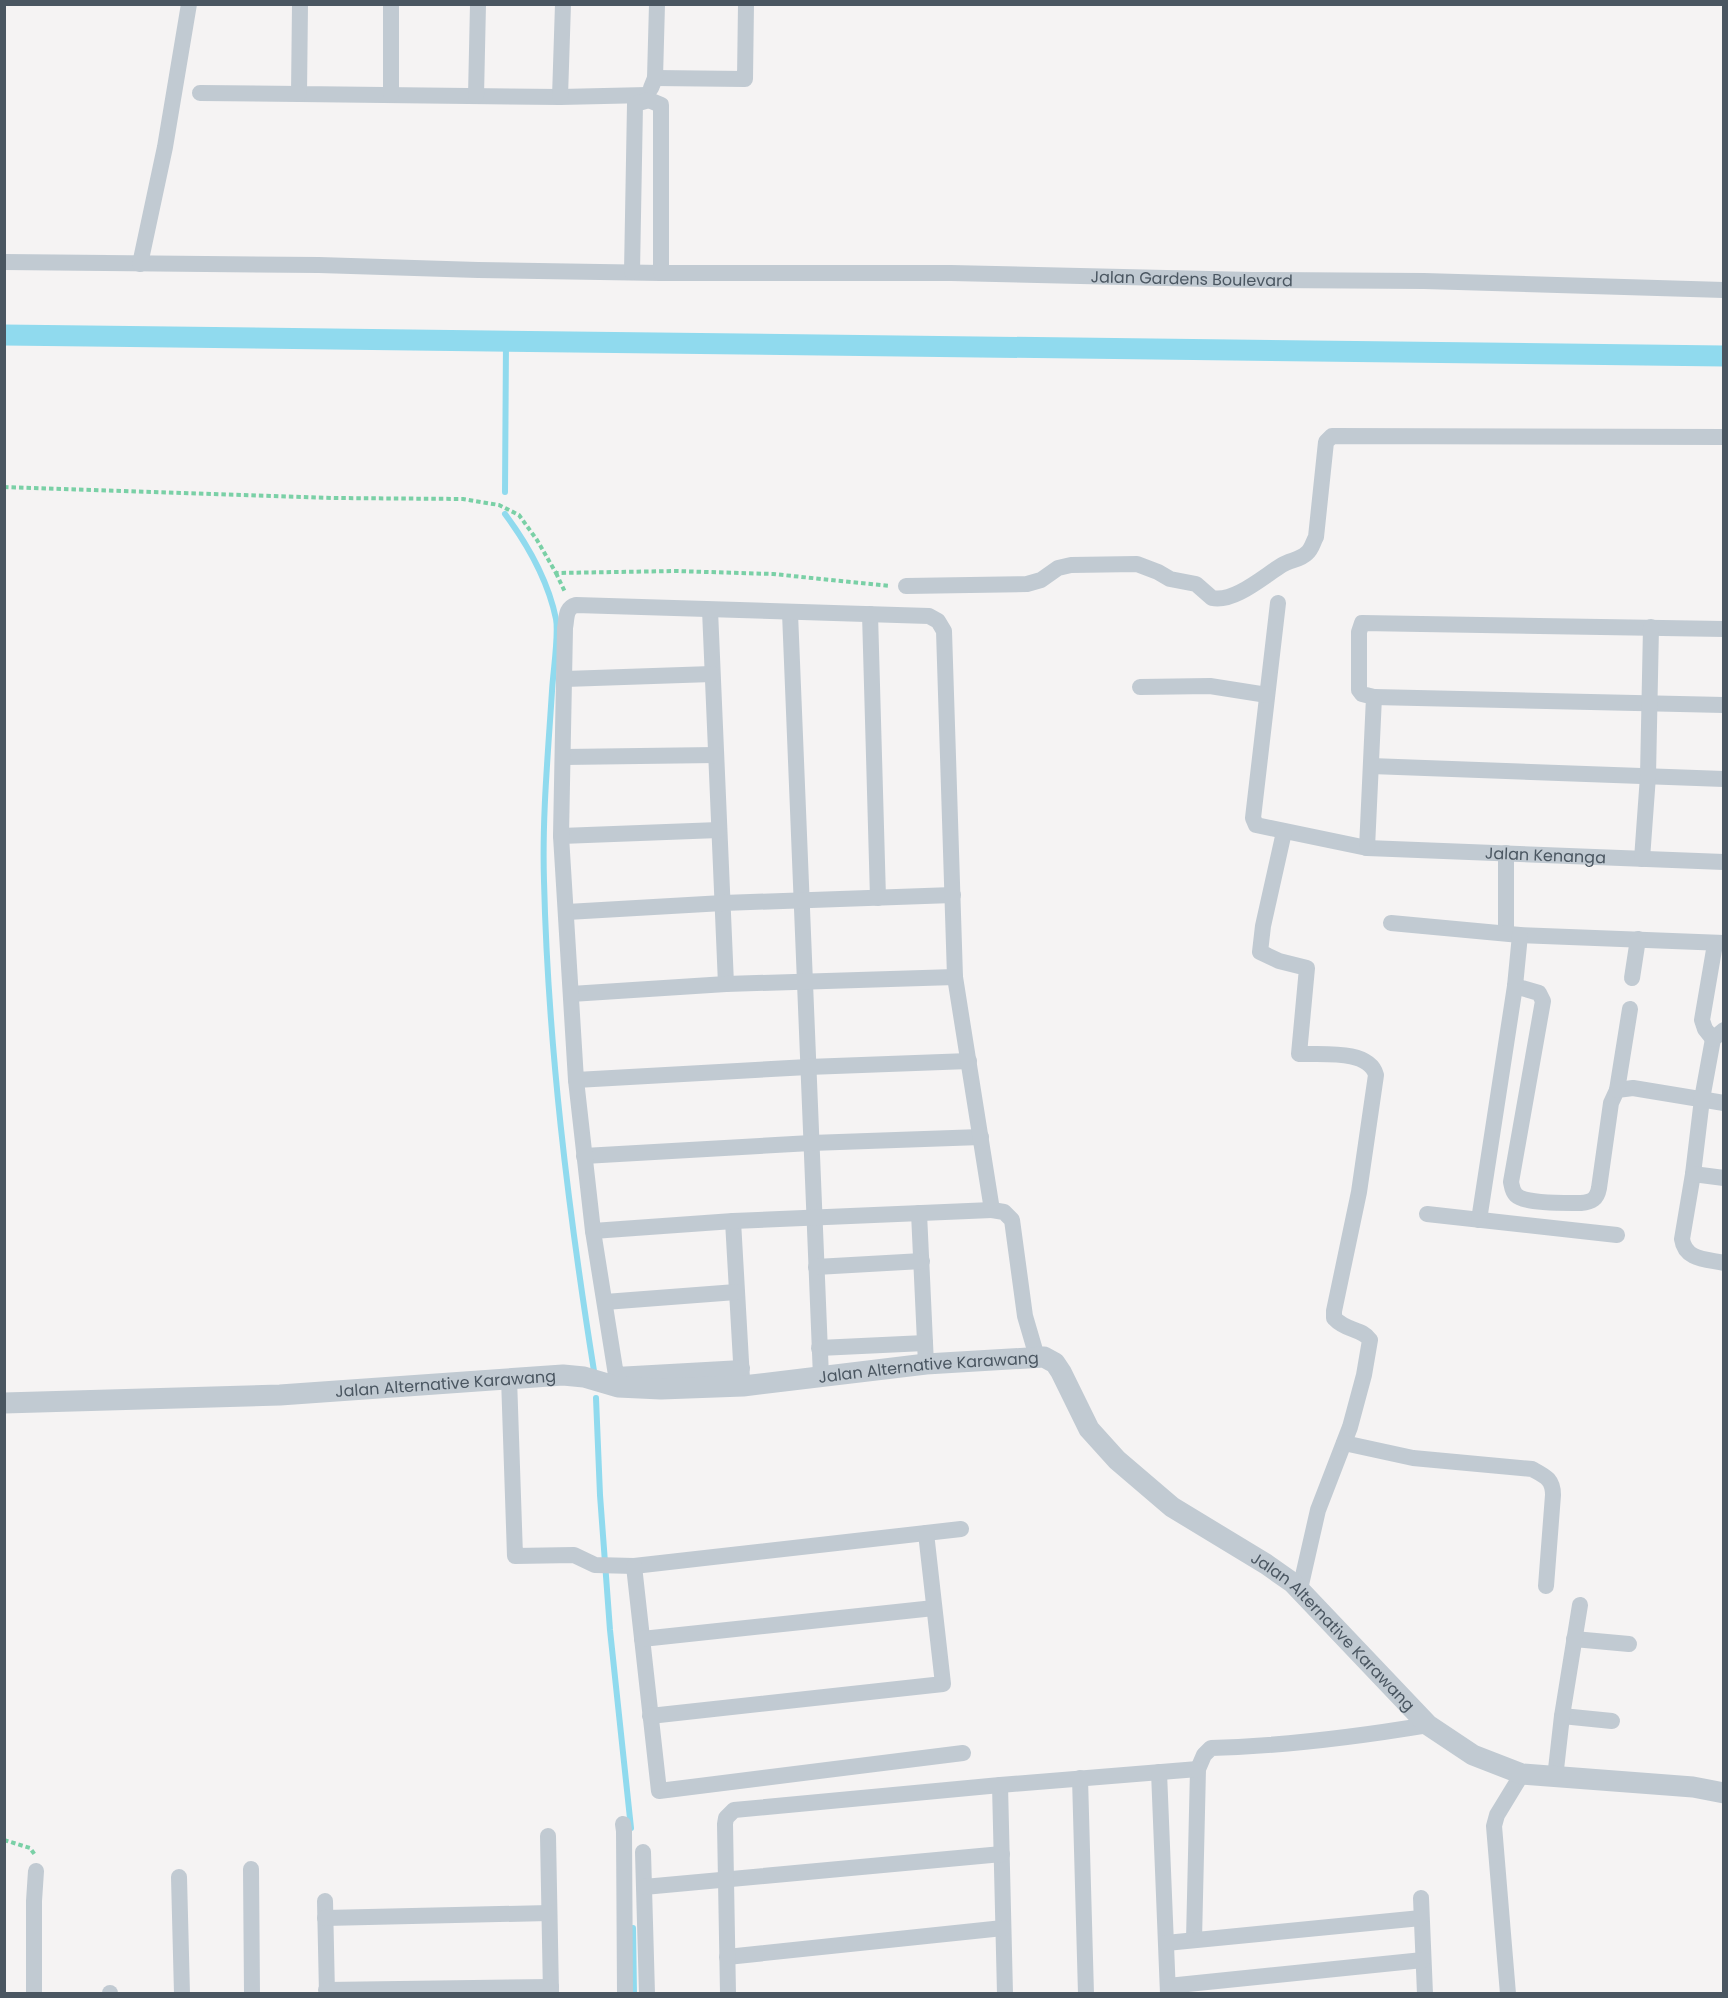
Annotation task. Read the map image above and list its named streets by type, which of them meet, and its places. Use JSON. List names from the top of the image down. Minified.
{"streets":{"street":["Jalan Gardens Boulevard","Jalan Kenanga","Jalan Alternative Karawang"]}}
